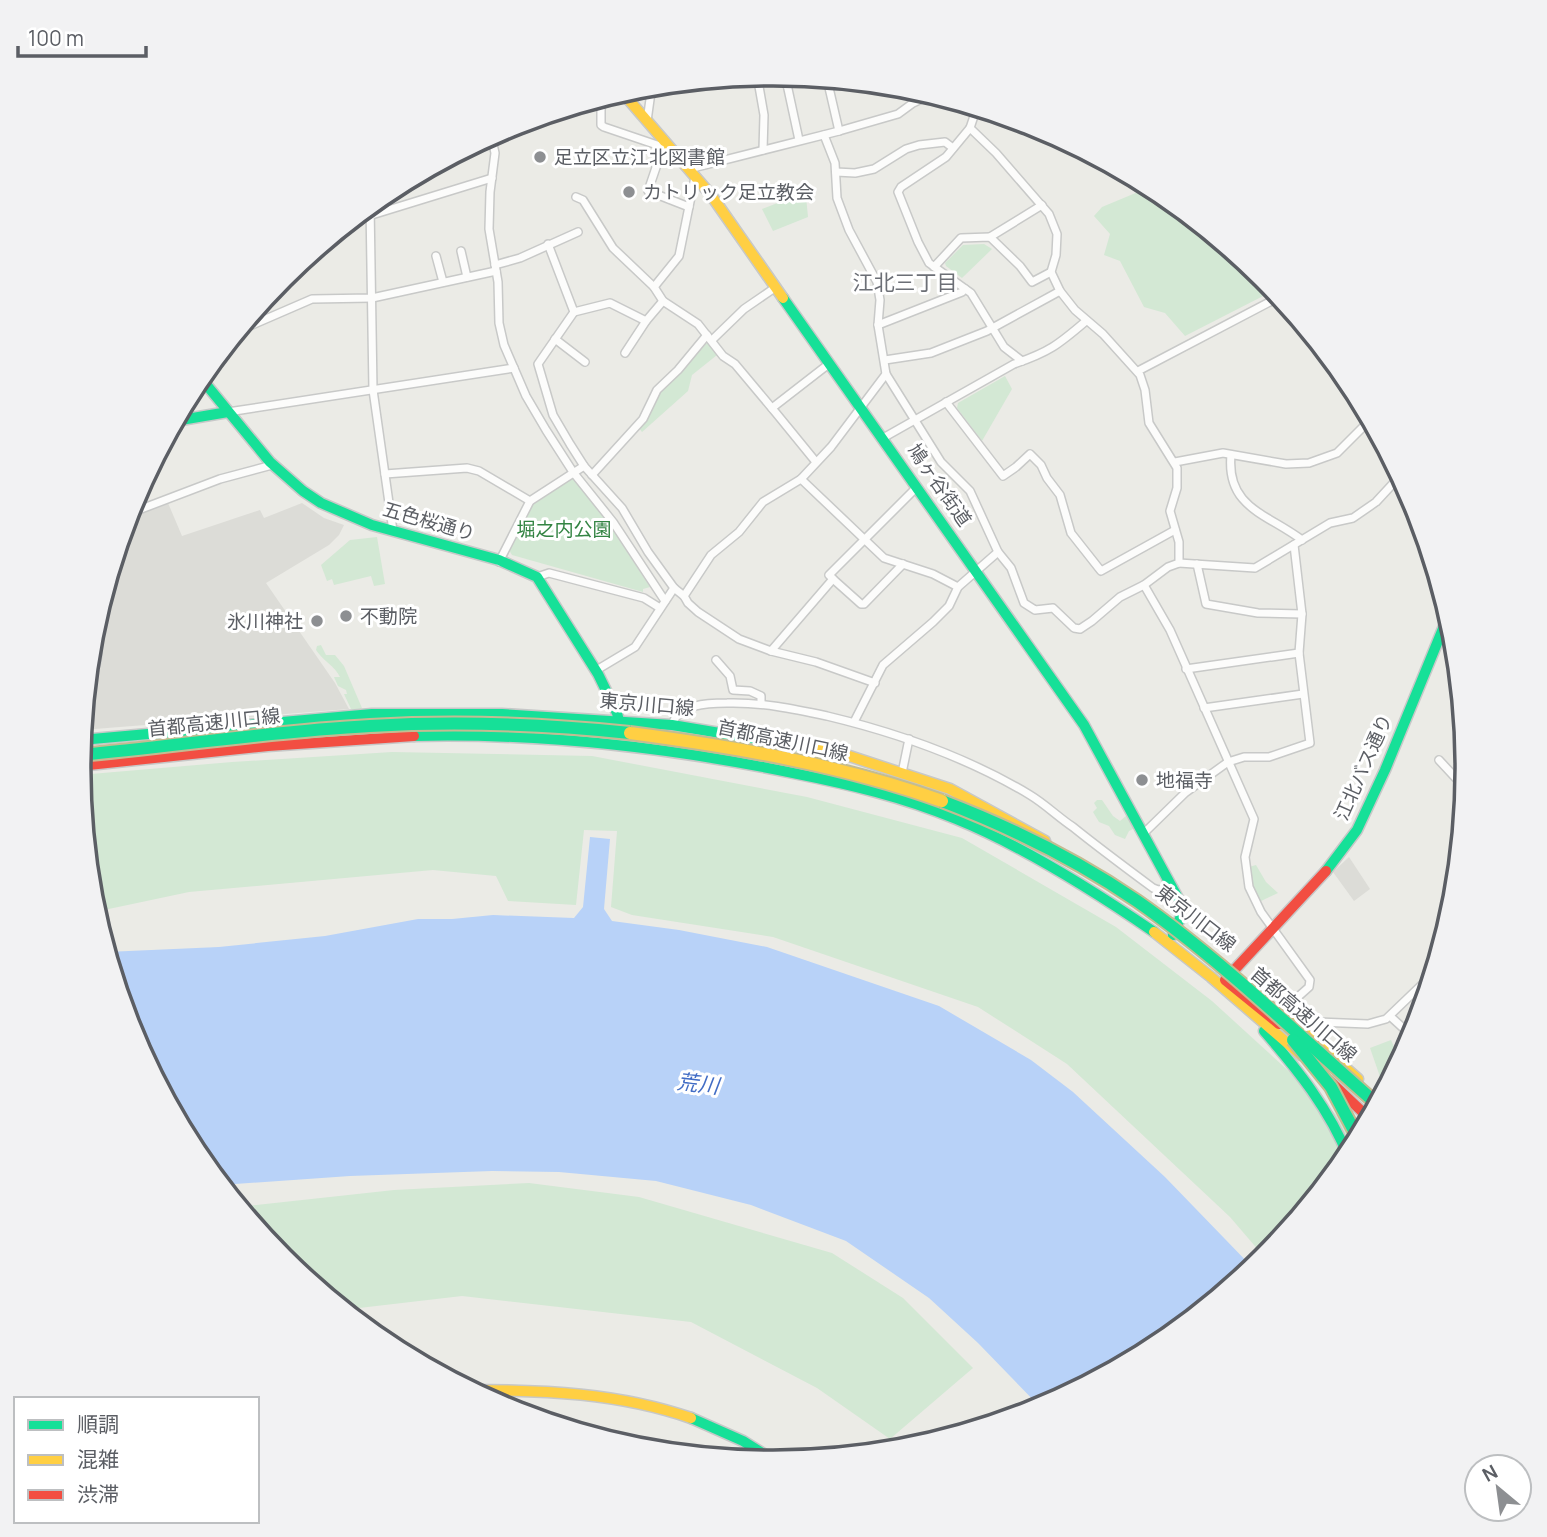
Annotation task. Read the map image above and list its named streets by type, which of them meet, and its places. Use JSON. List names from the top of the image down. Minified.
{"streets":{"main road":["鳩ヶ谷街道","五色桜通り","東京川口線","首都高速川口線","江北バス通り"]},"crossings":[["鳩ヶ谷街道","東京川口線"],["東京川口線","江北バス通り"]],"districts":["江北三丁目"],"water":["荒川"],"parks":["堀之内公園"],"places":["足立区立江北図書館","カトリック足立教会","不動院","氷川神社","地福寺"],"legend":["順調","混雑","渋滞"],"scale_bar":"100 m","north":"top left"}
